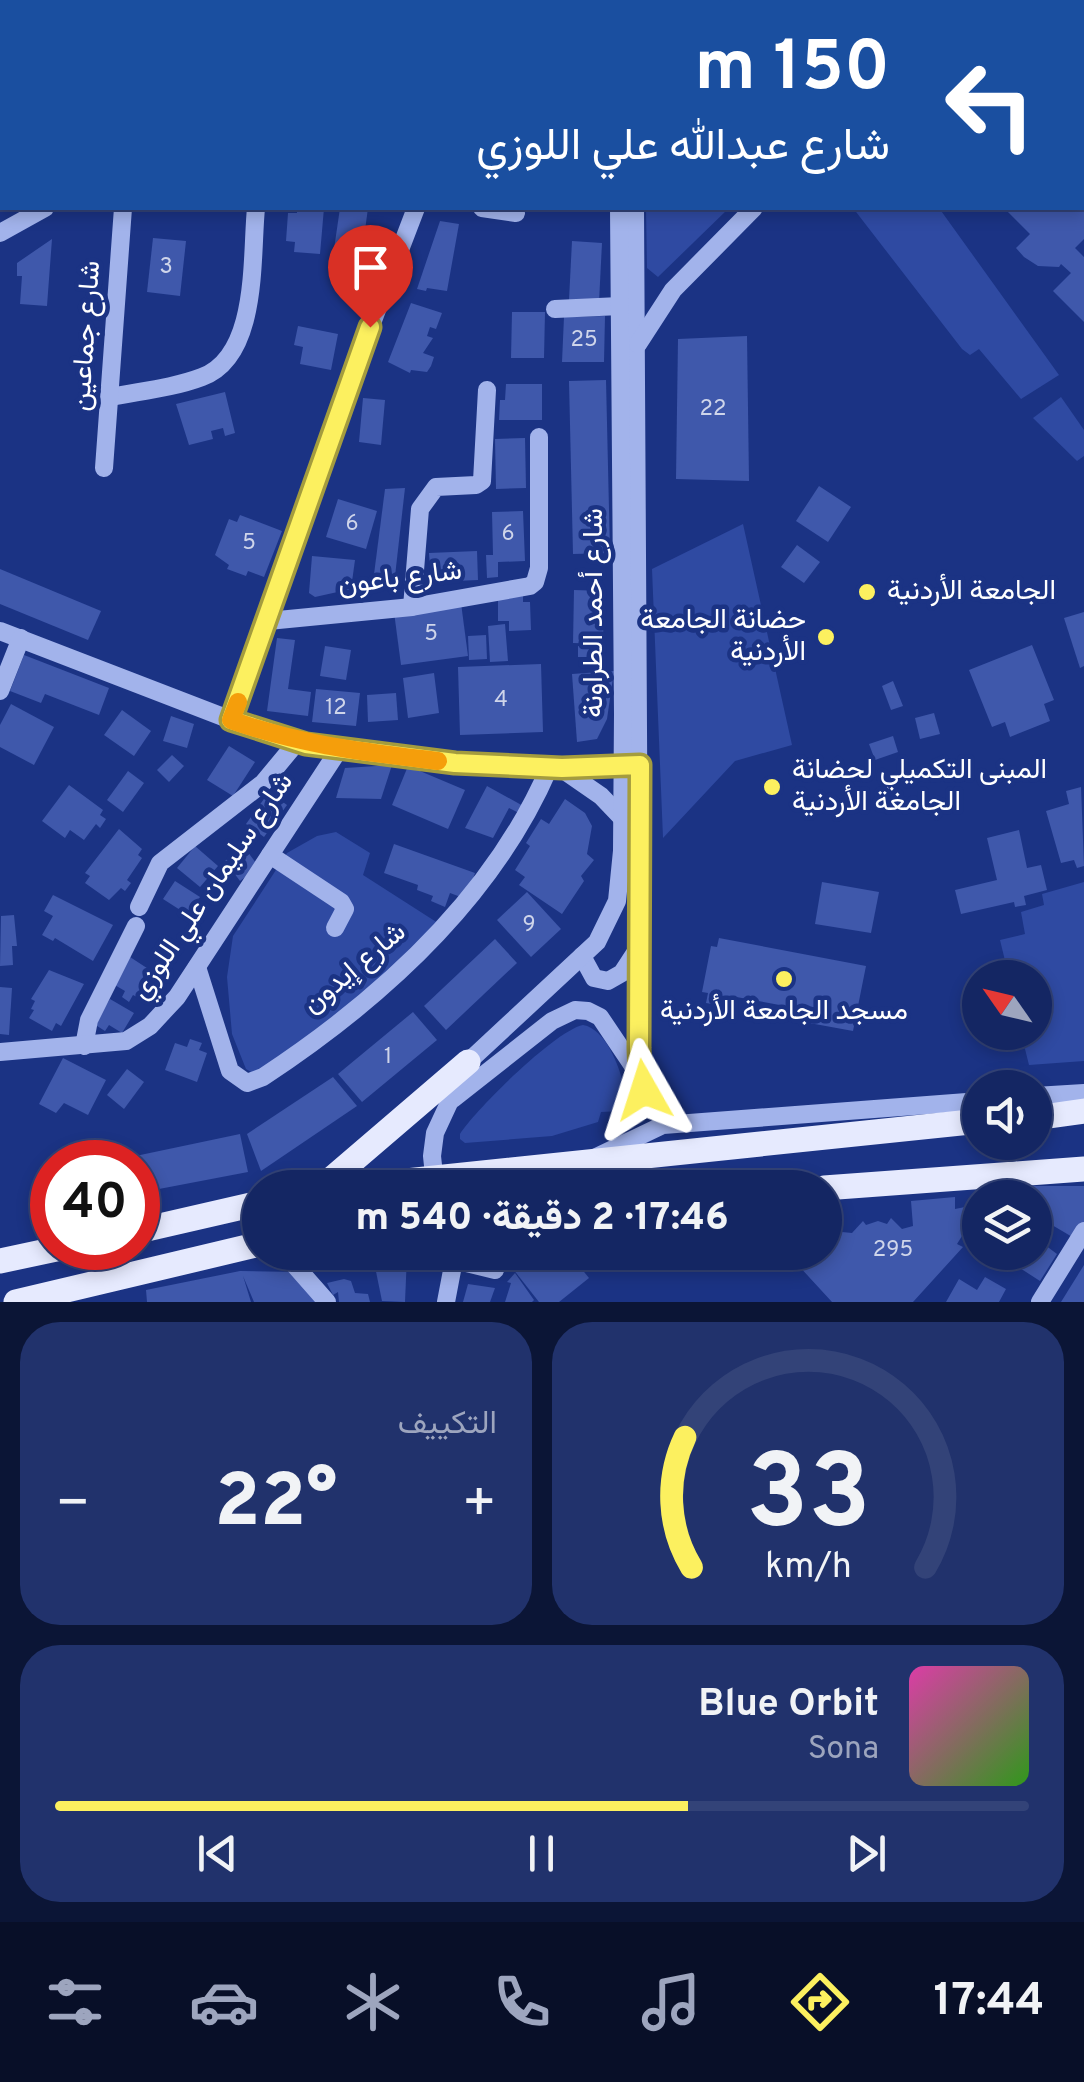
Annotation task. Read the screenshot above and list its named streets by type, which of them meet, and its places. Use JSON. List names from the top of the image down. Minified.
{"streets":{"street":["شارع جماعين","شارع باعون","شارع أحمد الطراونة","شارع سليمان علي اللوزي","شارع إيدون"]},"crossings":[["شارع سليمان علي اللوزي","شارع إيدون"]],"places":["الجامعة الأردنية","حضانة الجامعة الأردنية","المبنى التكميلي لحضانة الجامغة الأردنية","مسجد الجامعة الأردنية"],"house_numbers":["3","25","22","6","6","5","5","4","12","9","1","295"],"north":"top left","page":{"turn":["150 m","شارع عبدالله علي اللوزي"],"limit":"40","trip":"17:46 · 2 دقيقة · 540 m","tile":"التكييف","heat":["−","22°","+"],"song":["Blue Orbit","Sona"],"tabs":"17:44","gauge":["33","km/h"]}}
